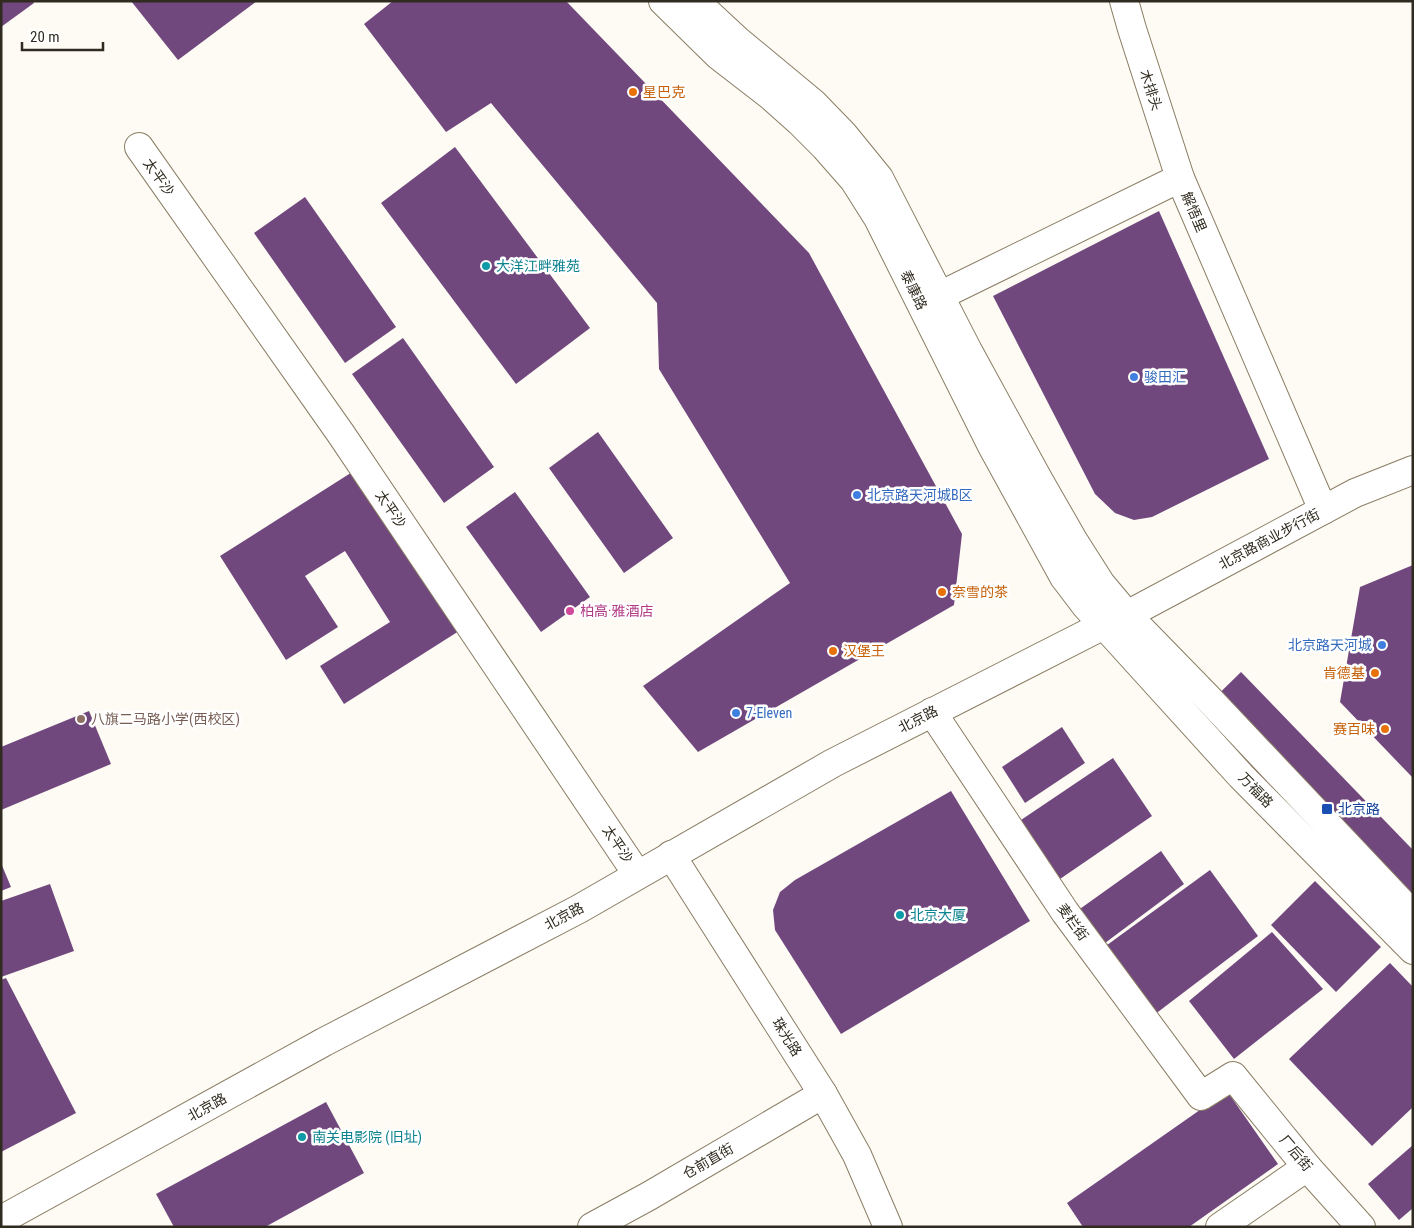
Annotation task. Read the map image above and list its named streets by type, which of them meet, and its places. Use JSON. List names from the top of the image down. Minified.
{"streets":{"street":["木排头","太平沙","解悟里","泰康路","北京路商业步行街","北京路","万福路","麦栏街","珠光路","厂后街","仓前直街"]},"crossings":[["木排头","解悟里"],["太平沙","北京路"],["解悟里","泰康路"],["解悟里","北京路商业步行街"],["泰康路","北京路商业步行街"],["泰康路","北京路"],["泰康路","万福路"],["北京路商业步行街","北京路"],["北京路商业步行街","万福路"],["北京路","万福路"],["北京路","麦栏街"],["北京路","珠光路"],["麦栏街","厂后街"],["珠光路","仓前直街"]],"places":{"other":["星巴克","大洋江畔雅苑","骏田汇","北京路天河城B区","奈雪的茶","柏高·雅酒店","北京路天河城","汉堡王","肯德基","7-Eleven","八旗二马路小学(西校区)","赛百味","北京大厦","南关电影院 (旧址)"],"transit":["北京路"]},"scale_bar":"20 m"}
